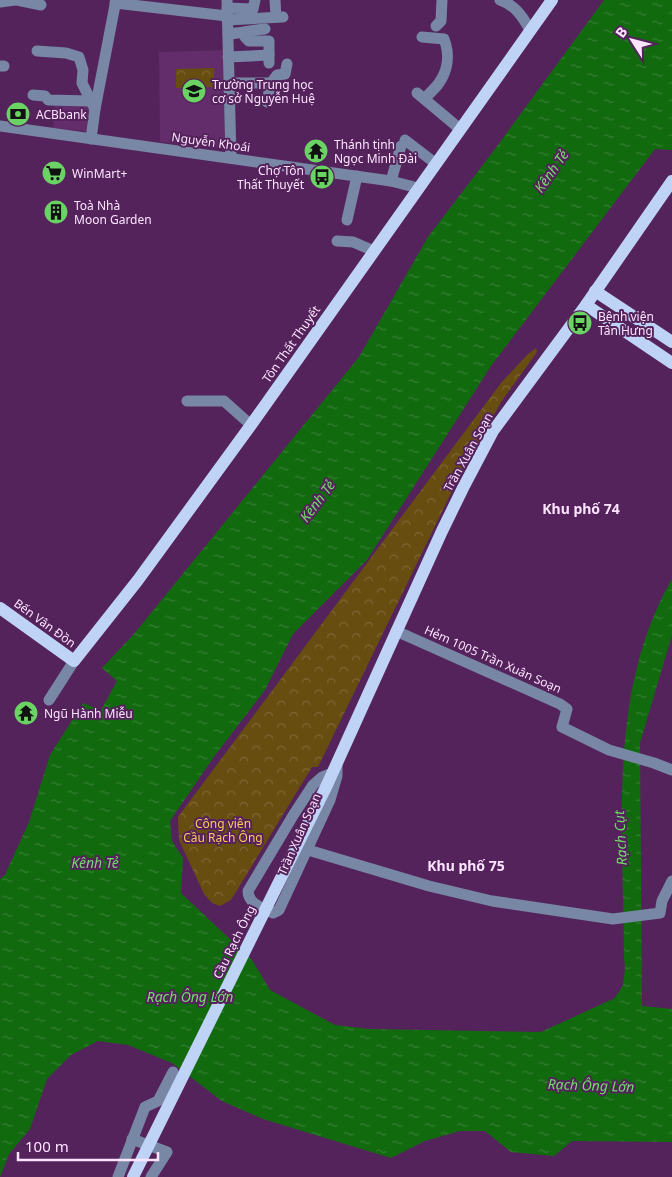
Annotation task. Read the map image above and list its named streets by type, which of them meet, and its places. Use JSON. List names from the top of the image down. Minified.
{"streets":{"main road":["Tôn Thất Thuyết","Trần Xuân Soạn","Bến Vân Đồn","Cầu Rạch Ông"],"street":["Nguyễn Khoái","Hẻm 1005 Trần Xuân Soạn"]},"crossings":[["Nguyễn Khoái","Tôn Thất Thuyết"],["Tôn Thất Thuyết","Bến Vân Đồn"],["Trần Xuân Soạn","Hẻm 1005 Trần Xuân Soạn"],["Trần Xuân Soạn","Cầu Rạch Ông"]],"districts":["Khu phố 74","Khu phố 75"],"water":["Kênh Tẻ","Rạch Cụt","Rạch Ông Lớn"],"parks":["Công viên Cầu Rạch Ông"],"places":{"school or university":["Trường Trung học cơ sở Nguyễn Huệ"],"bank":["ACBbank"],"temple":["Thánh tịnh Ngọc Minh Đài","Ngũ Hành Miễu"],"supermarket":["WinMart+"],"bus stop":["Chợ Tôn Thất Thuyết","Bệnh viện Tân Hưng"],"building":["Toà Nhà Moon Garden"]},"scale_bar":"100 m","north":"top left"}
